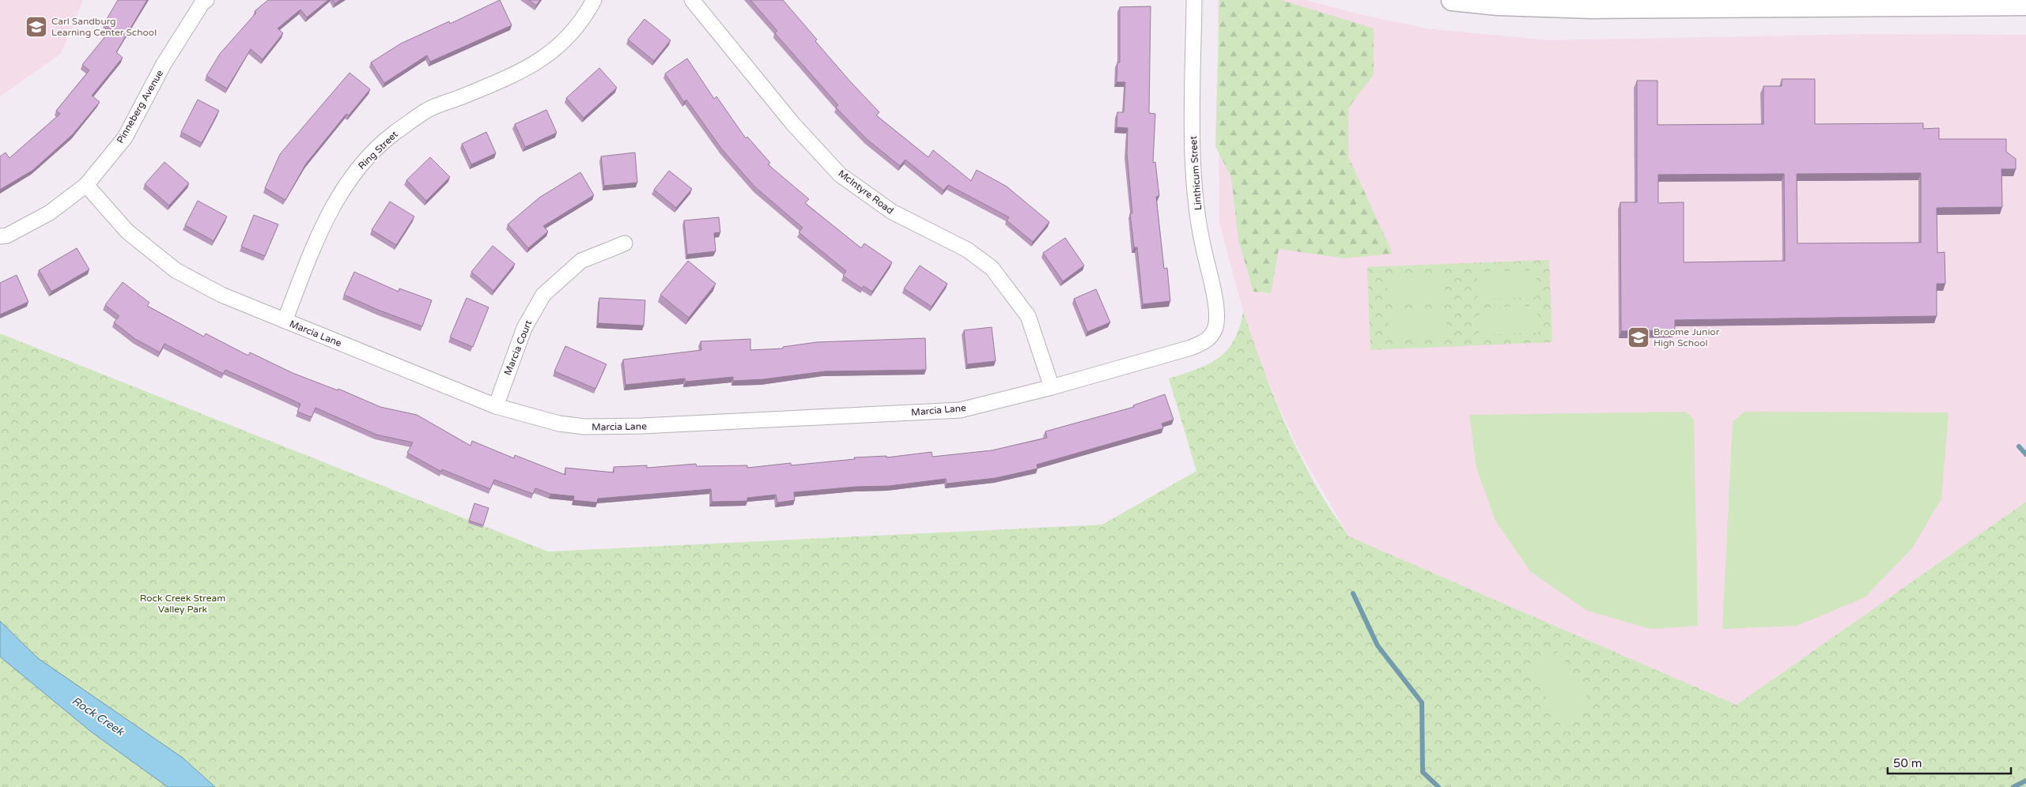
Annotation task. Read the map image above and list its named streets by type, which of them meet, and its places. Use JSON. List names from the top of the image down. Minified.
{"streets":{"street":["Pinneberg Avenue","Ring Street","Linthicum Street","McIntyre Road","Marcia Lane","Marcia Court"]},"crossings":[["Pinneberg Avenue","Marcia Lane"],["Ring Street","Marcia Lane"],["Linthicum Street","Marcia Lane"],["McIntyre Road","Marcia Lane"],["Marcia Lane","Marcia Court"]],"water":["Rock Creek"],"parks":["Rock Creek Stream Valley Park"],"places":{"school or university":["Carl Sandburg Learning Center School","Broome Junior High School"]},"scale_bar":"50 m"}
